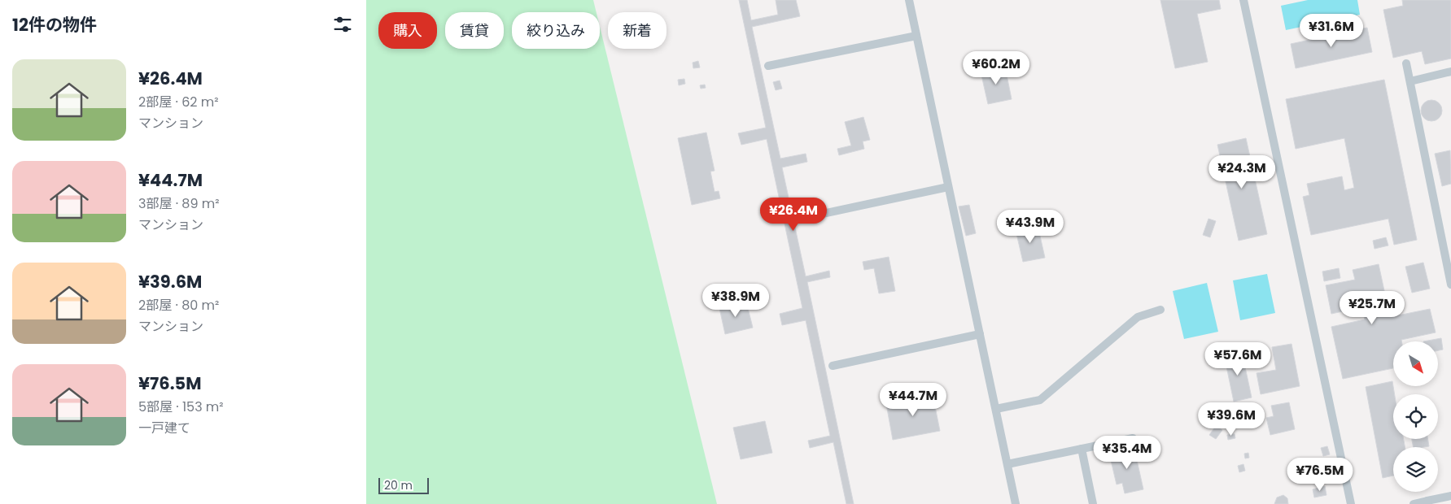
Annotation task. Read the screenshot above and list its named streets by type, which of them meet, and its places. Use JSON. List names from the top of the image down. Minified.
{"scale_bar":"20 m","north":"bottom right","page":{"heading":"12件の物件","chip":["購入","賃貸","絞り込み","新着"],"price":["¥31.6M","¥60.2M","¥24.3M","¥26.4M","¥43.9M","¥38.9M","¥25.7M","¥57.6M","¥44.7M","¥39.6M","¥35.4M","¥76.5M"],"list":[{"name":"¥26.4M","note":"2部屋 · 62 m² · マンション"},{"name":"¥44.7M","note":"3部屋 · 89 m² · マンション"},{"name":"¥39.6M","note":"2部屋 · 80 m² · マンション"},{"name":"¥76.5M","note":"5部屋 · 153 m² · 一戸建て"}],"scale":"20 m"}}
